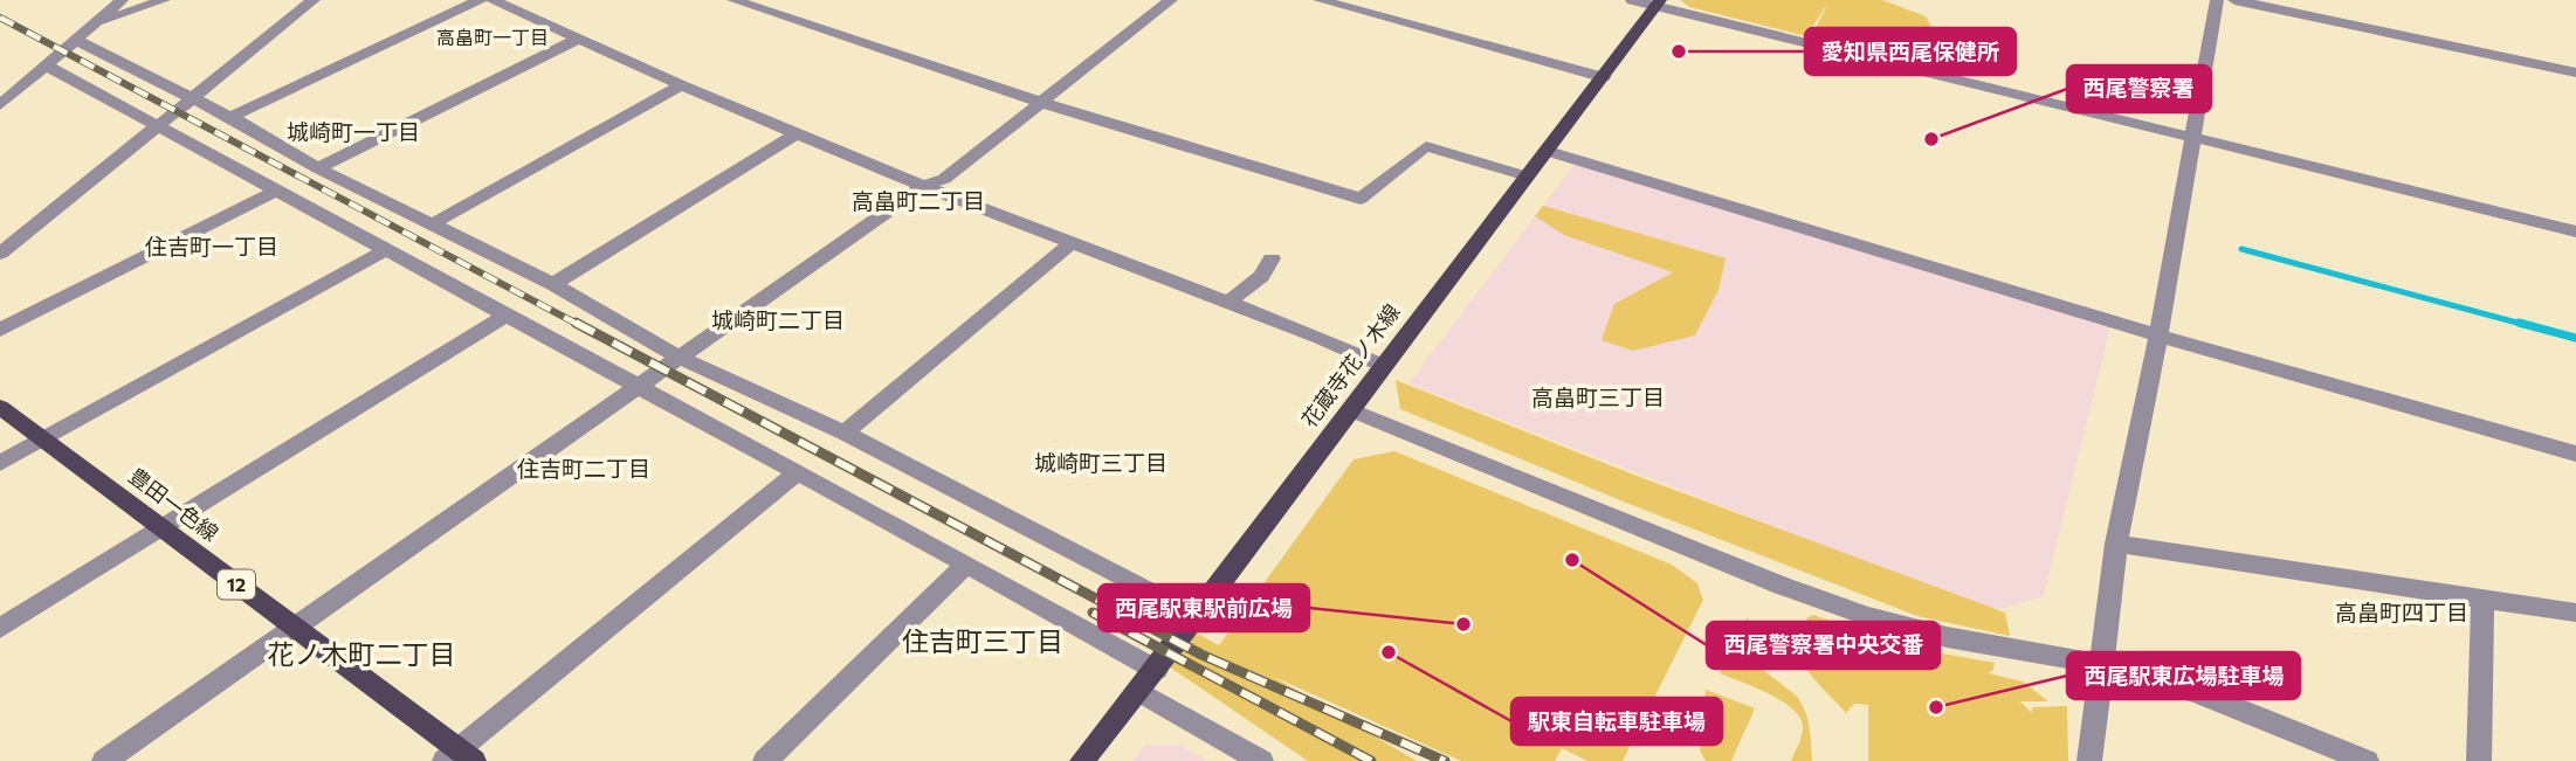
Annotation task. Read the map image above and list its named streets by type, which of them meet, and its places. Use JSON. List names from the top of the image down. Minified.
{"streets":{"main road":["花蔵寺花ノ木線","豊田一色線","12"]},"districts":["高畠町一丁目","城崎町一丁目","高畠町二丁目","住吉町一丁目","城崎町二丁目","高畠町三丁目","城崎町三丁目","住吉町二丁目","高畠町四丁目","住吉町三丁目","花ノ木町二丁目"],"places":["愛知県西尾保健所","西尾警察署","西尾警察署中央交番","西尾駅東駅前広場","駅東自転車駐車場","西尾駅東広場駐車場"]}
